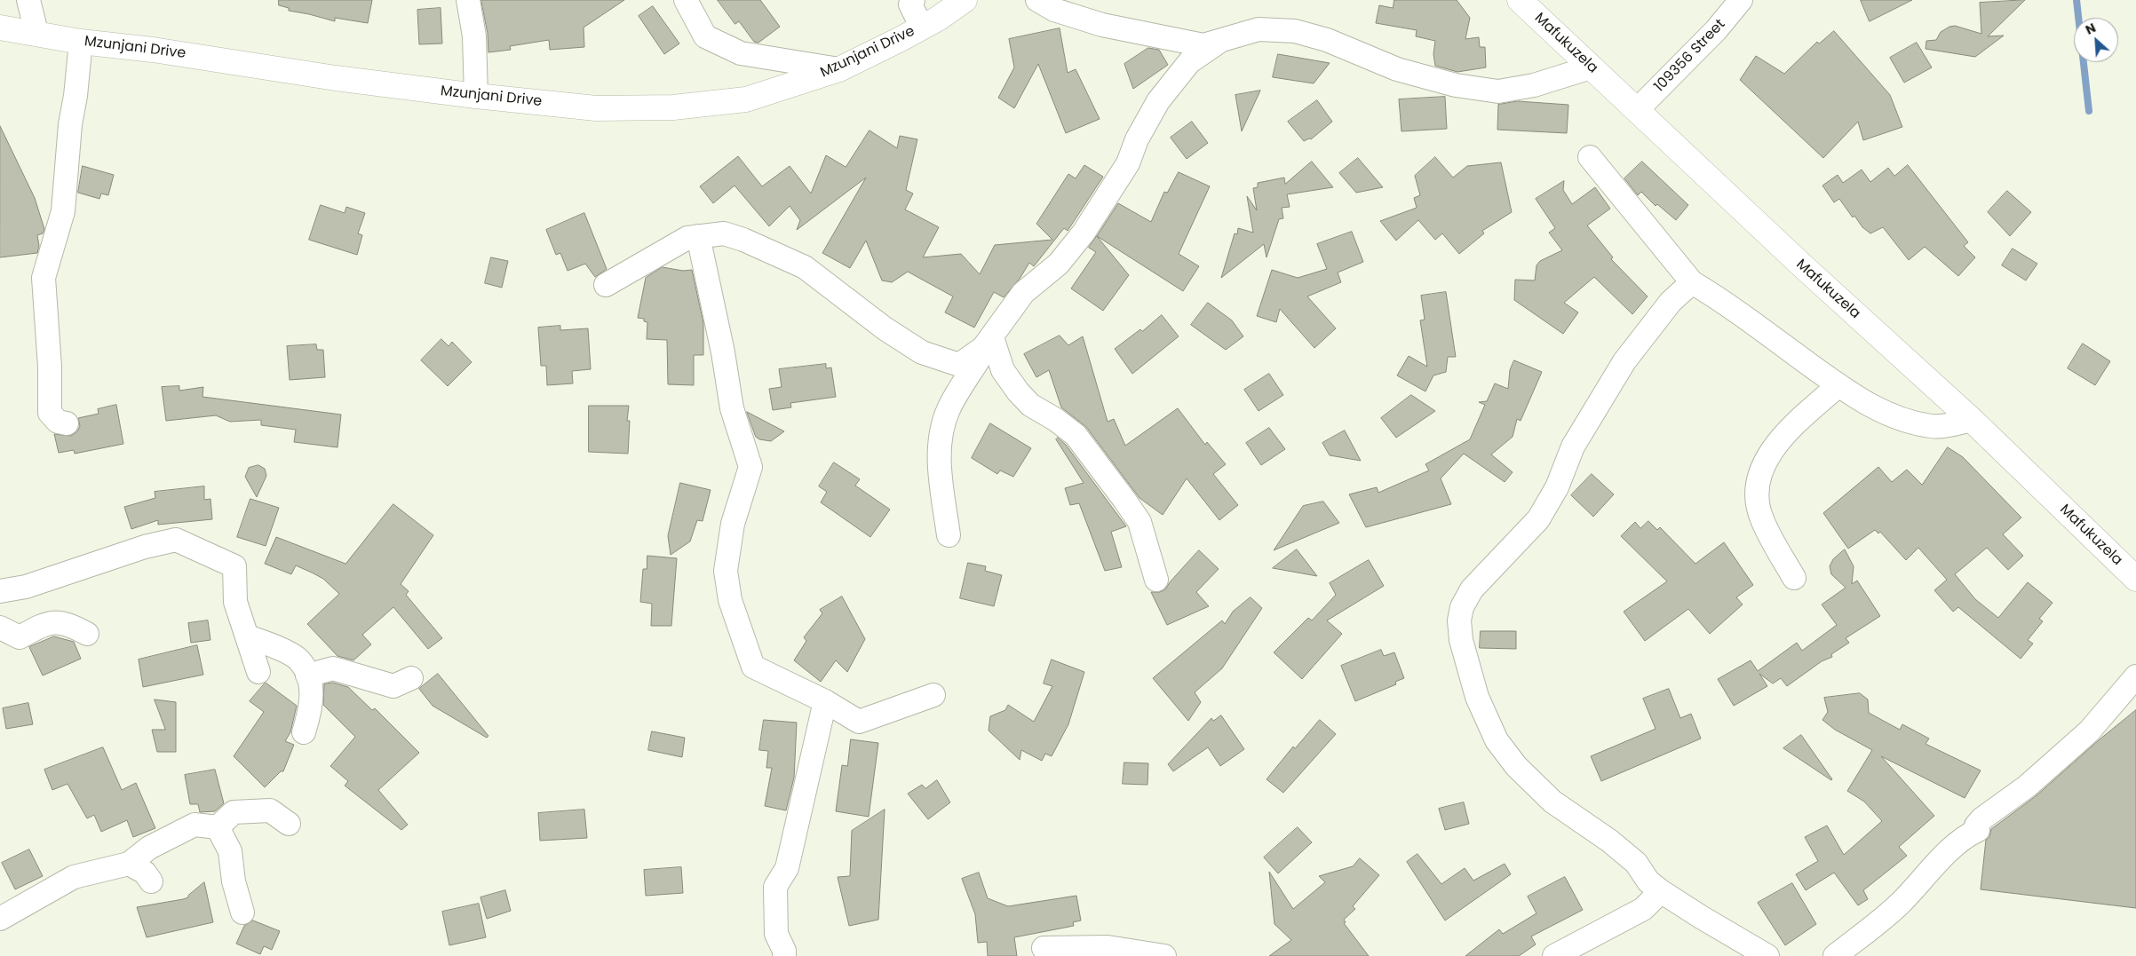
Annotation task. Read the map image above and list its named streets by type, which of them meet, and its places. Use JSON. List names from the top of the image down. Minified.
{"streets":{"main road":["Mafukuzela","Mzunjani Drive"],"street":["109356 Street"]},"crossings":[["Mafukuzela","109356 Street"]],"north":"top left"}
